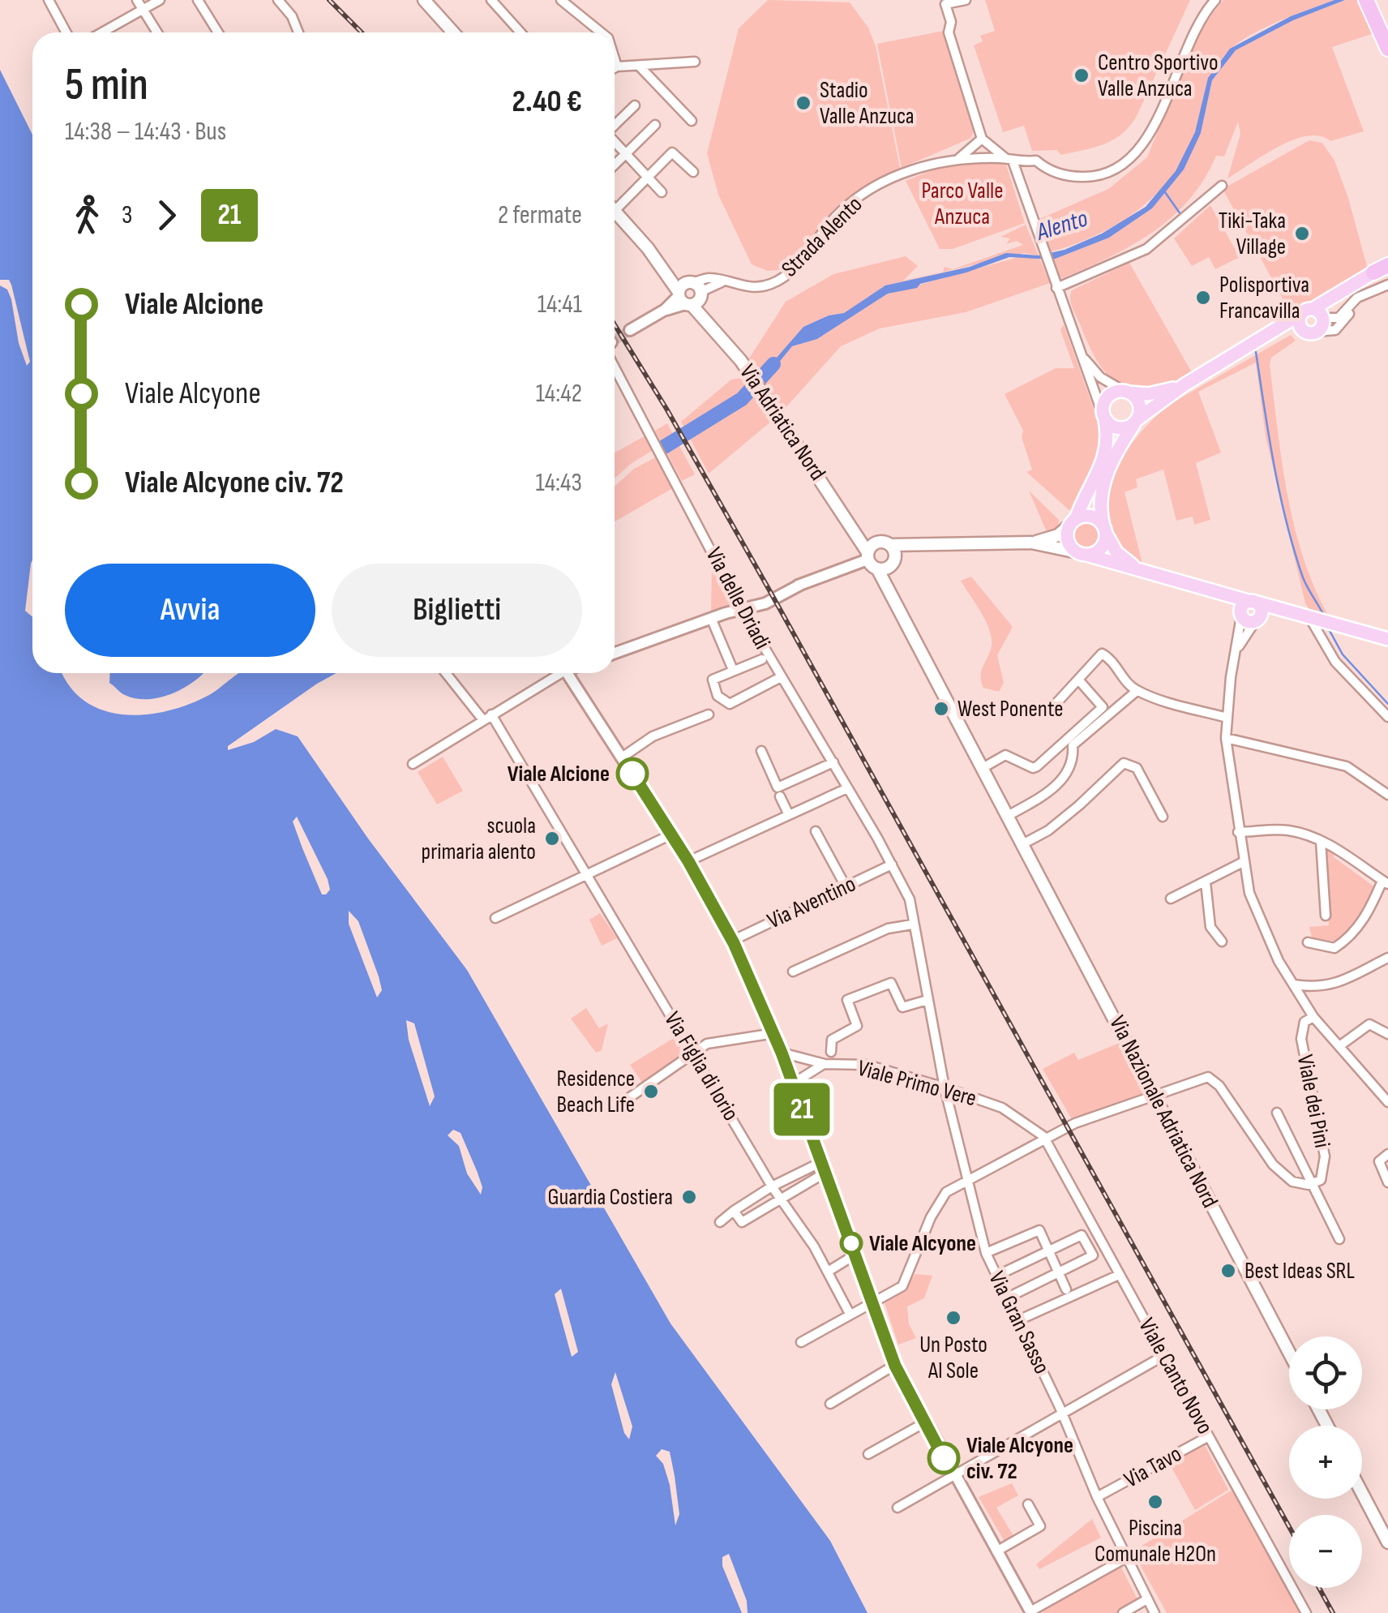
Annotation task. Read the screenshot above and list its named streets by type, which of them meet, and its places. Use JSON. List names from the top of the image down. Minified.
{"streets":{"main road":["Via Adriatica Nord","Via Nazionale Adriatica Nord"],"street":["Strada Alento","Via delle Driadi","Via Aventino","Via Figlia di Iorio","Viale Primo Vere","Viale dei Pini","Via Gran Sasso","Viale Canto Novo","Via Tavo"]},"crossings":[["Strada Alento","Via Adriatica Nord"],["Via Adriatica Nord","Via Nazionale Adriatica Nord"],["Via delle Driadi","Via Aventino"],["Via delle Driadi","Viale Primo Vere"],["Via delle Driadi","Via Gran Sasso"],["Viale Primo Vere","Via Gran Sasso"],["Viale Primo Vere","Viale Canto Novo"],["Via Gran Sasso","Via Tavo"],["Viale Canto Novo","Via Tavo"]],"water":["Alento"],"parks":["Parco Valle Anzuca"],"places":["Centro Sportivo Valle Anzuca","Stadio Valle Anzuca","Tiki-Taka Village","Polisportiva Francavilla","West Ponente","Viale Alcione","scuola primaria alento","Residence Beach Life","Guardia Costiera","Viale Alcyone","Best Ideas SRL","Un Posto Al Sole","Viale Alcyone civ. 72","Piscina Comunale H2On"],"lines":["bus line 21"],"page":{"on_map":"21","heading":["5 min","14:38 – 14:43 · Bus","2.40 €"],"legs":["3","21","2 fermate"],"list":[{"name":"Viale Alcione","value":"14:41"},{"name":"Viale Alcyone","value":"14:42"},{"name":"Viale Alcyone civ. 72","value":"14:43"}],"buttons":["Avvia","Biglietti"],"map_buttons":["+","−"]}}
